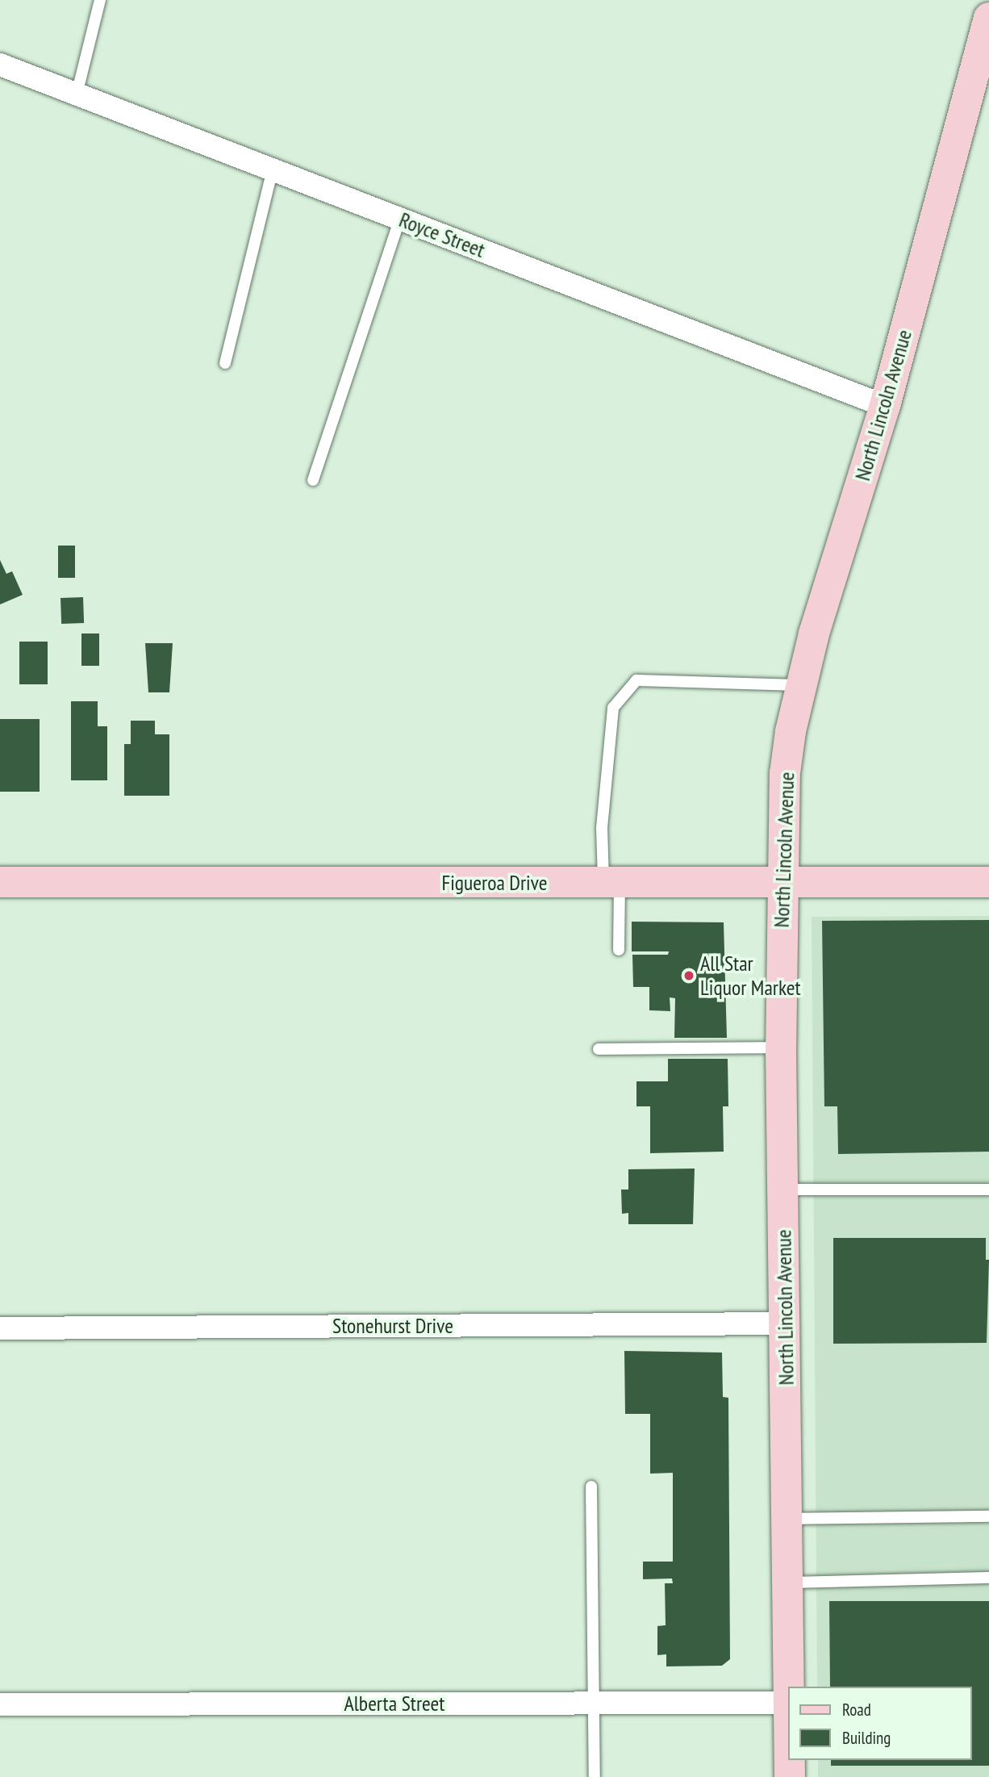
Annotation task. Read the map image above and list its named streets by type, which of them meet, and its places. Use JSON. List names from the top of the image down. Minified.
{"streets":{"main road":["North Lincoln Avenue","Figueroa Drive"],"street":["Royce Street","Stonehurst Drive","Alberta Street"]},"crossings":[["Royce Street","North Lincoln Avenue"],["North Lincoln Avenue","Figueroa Drive"],["North Lincoln Avenue","Stonehurst Drive"]],"places":["All Star Liquor Market"],"legend":["Road","Building"]}
